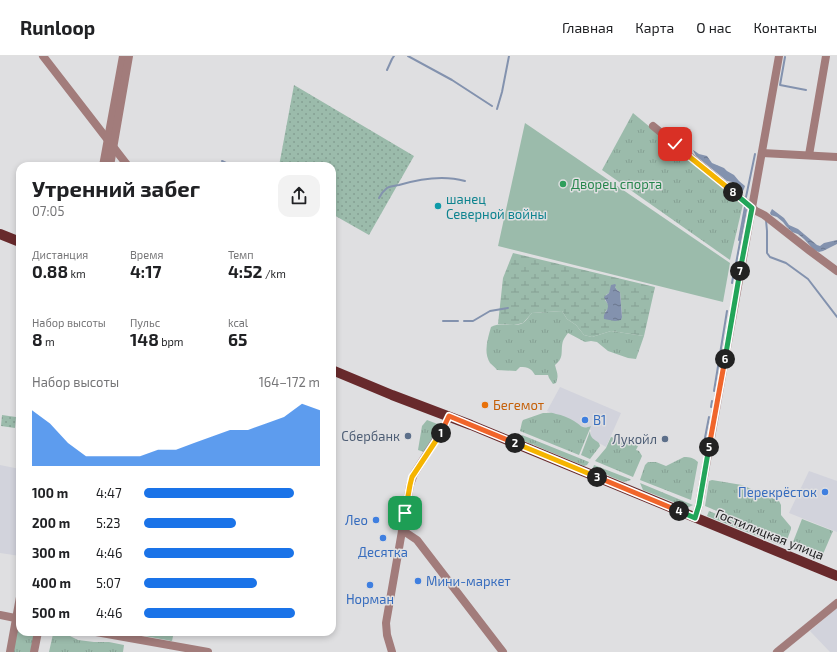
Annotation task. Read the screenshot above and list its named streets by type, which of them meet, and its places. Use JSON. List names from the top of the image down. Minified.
{"streets":{"main road":["Гостилицкая улица"]},"places":["Дворец спорта","шанец Северной войны","Бегемот","В1","Сбербанк","Лукойл","Перекрёсток","Лео","Десятка","Мини-маркет","Норман"],"page":{"header":"Runloop","nav":["Главная","Карта","О нас","Контакты"],"heading":["Утренний забег","07:05"],"pins":["8","7","6","1","2","5","3","4"],"stats":[["Дистанция","0.88 km"],["Время","4:17"],["Темп","4:52 /km"],["Набор высоты","8 m"],["Пульс","148 bpm"],["kcal","65"]],"chart":["Набор высоты","164–172 m"],"list":[{"name":"100 m","note":"4:47"},{"name":"200 m","note":"5:23"},{"name":"300 m","note":"4:46"},{"name":"400 m","note":"5:07"},{"name":"500 m","note":"4:46"}]}}
